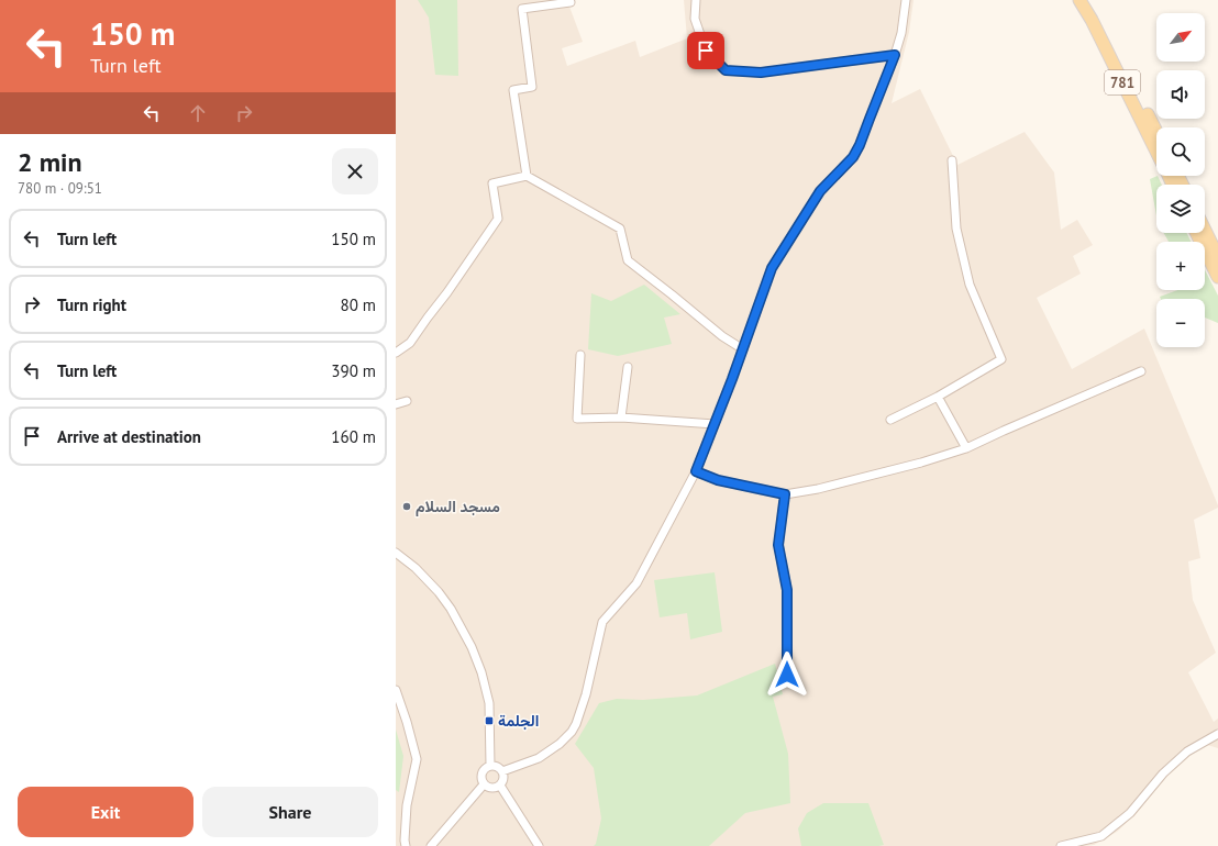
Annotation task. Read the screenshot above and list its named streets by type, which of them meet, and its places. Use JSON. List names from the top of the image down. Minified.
{"streets":{"main road":["781"]},"places":{"other":["مسجد السلام"],"transit":["الجلمة"]},"north":"top right","page":{"turn":["150 m","Turn left"],"map_buttons":["+","−"],"heading":["2 min","780 m · 09:51"],"list":[{"name":"Turn left","value":"150 m"},{"name":"Turn right","value":"80 m"},{"name":"Turn left","value":"390 m"},{"name":"Arrive at destination","value":"160 m"}],"buttons":["Exit","Share"]}}
